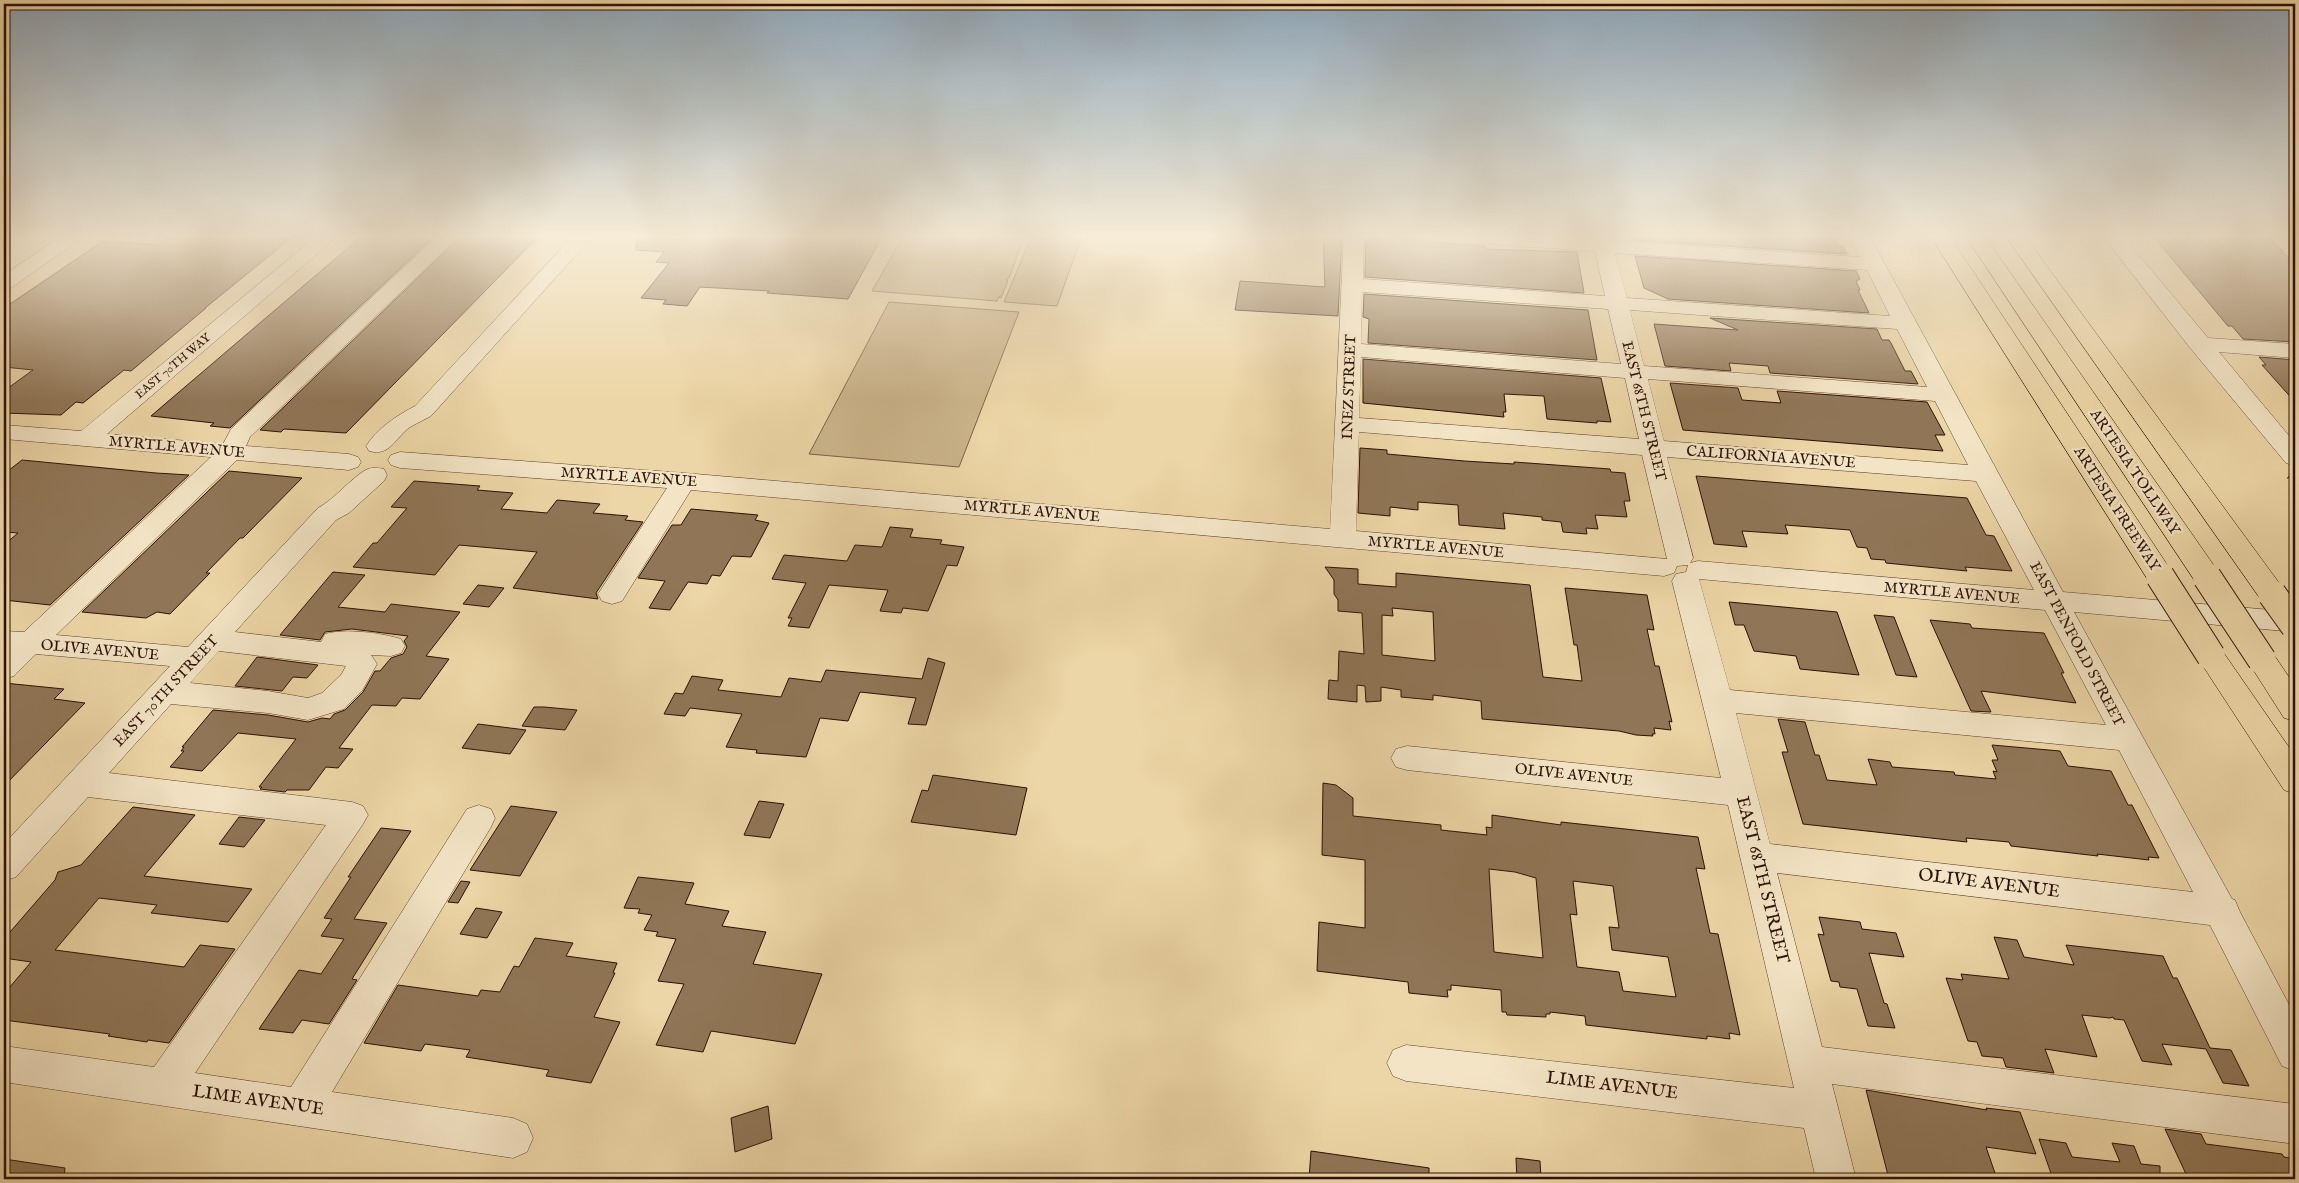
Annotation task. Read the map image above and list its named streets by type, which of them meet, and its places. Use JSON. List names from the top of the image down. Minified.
{"streets":{"highway":["ARTESIA TOLLWAY","ARTESIA FREEWAY"],"street":["EAST 70TH WAY","INEZ STREET","EAST 68TH STREET","MYRTLE AVENUE","CALIFORNIA AVENUE","EAST PENFOLD STREET","OLIVE AVENUE","EAST 70TH STREET","LIME AVENUE"]},"crossings":[["EAST 70TH WAY","MYRTLE AVENUE"],["INEZ STREET","MYRTLE AVENUE"],["INEZ STREET","CALIFORNIA AVENUE"],["EAST 68TH STREET","MYRTLE AVENUE"],["EAST 68TH STREET","CALIFORNIA AVENUE"],["EAST 68TH STREET","OLIVE AVENUE"],["EAST 68TH STREET","LIME AVENUE"],["MYRTLE AVENUE","EAST PENFOLD STREET"],["MYRTLE AVENUE","EAST 70TH STREET"],["CALIFORNIA AVENUE","EAST PENFOLD STREET"],["EAST PENFOLD STREET","OLIVE AVENUE"],["OLIVE AVENUE","EAST 70TH STREET"]]}
